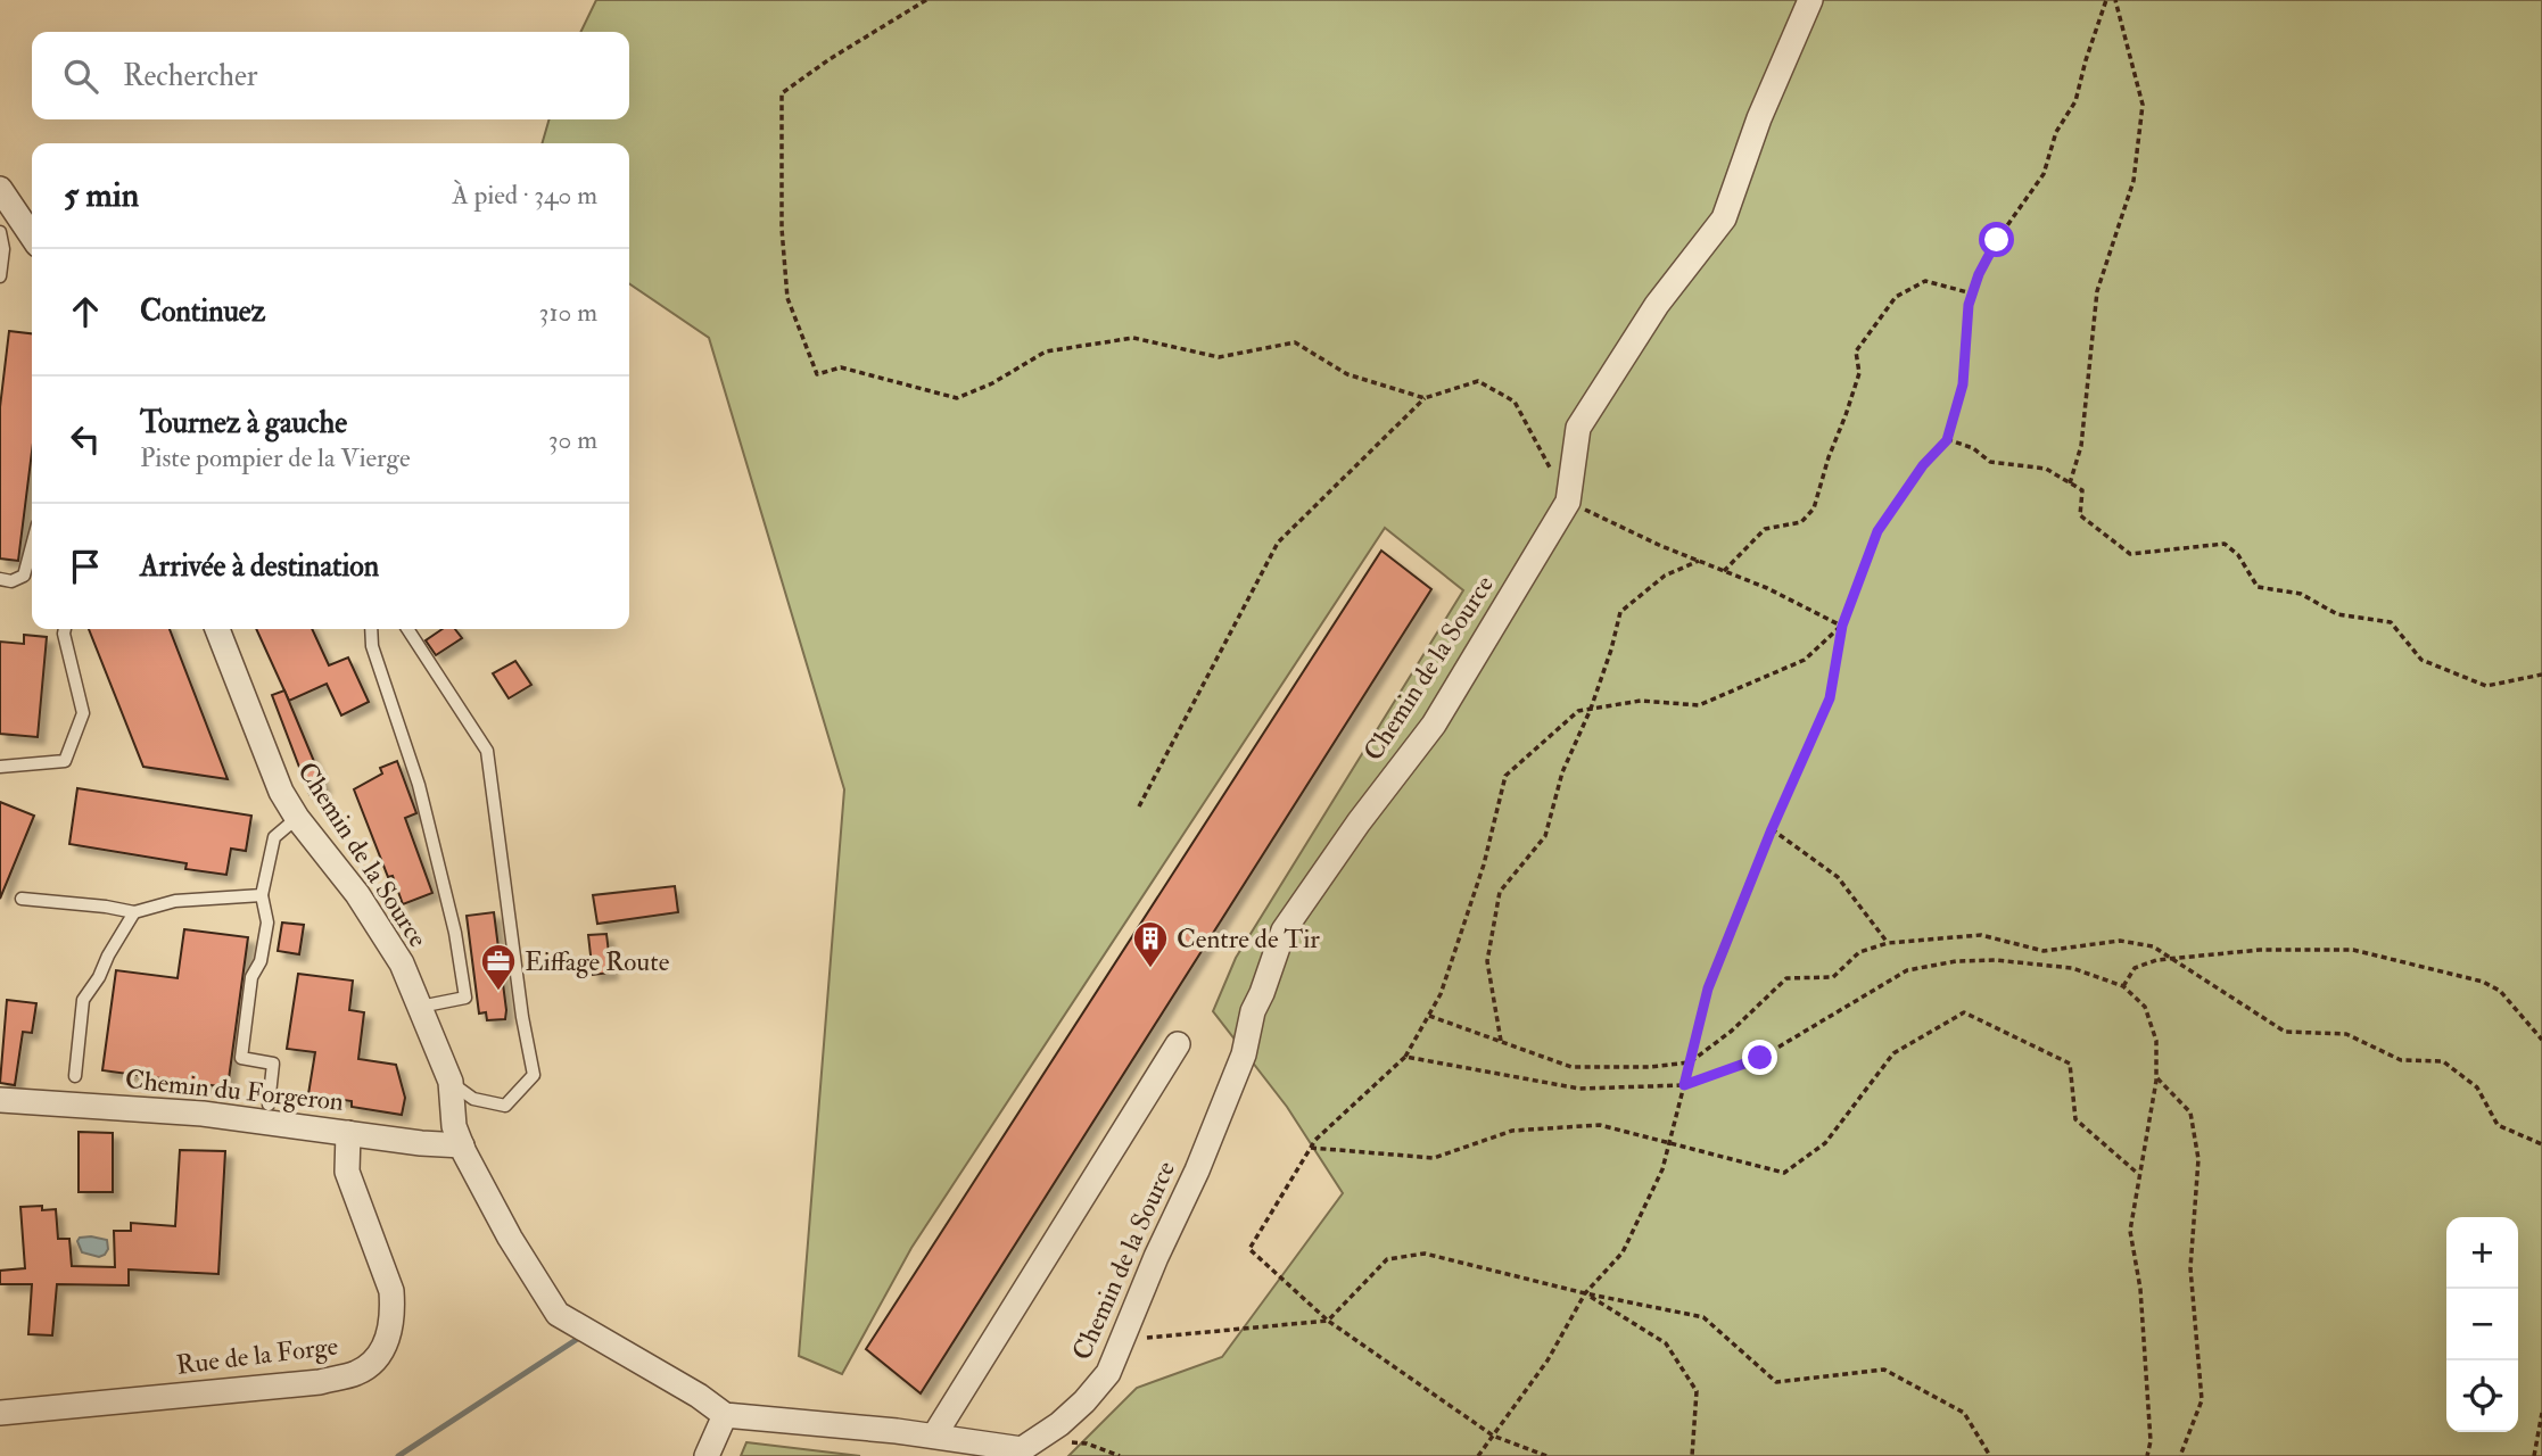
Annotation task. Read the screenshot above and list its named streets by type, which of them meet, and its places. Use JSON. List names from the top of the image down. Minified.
{"streets":{"street":["Chemin de la Source","Chemin du Forgeron","Rue de la Forge"]},"crossings":[["Chemin de la Source","Chemin du Forgeron"],["Chemin du Forgeron","Rue de la Forge"]],"places":{"building":["Centre de Tir"],"office":["Eiffage Route"]},"page":{"search":"Rechercher","heading":["5 min","À pied · 340 m"],"list":[["Continuez","310 m"],["Tournez à gauche","Piste pompier de la Vierge","30 m"],"Arrivée à destination"],"map_buttons":["+","−"]}}
